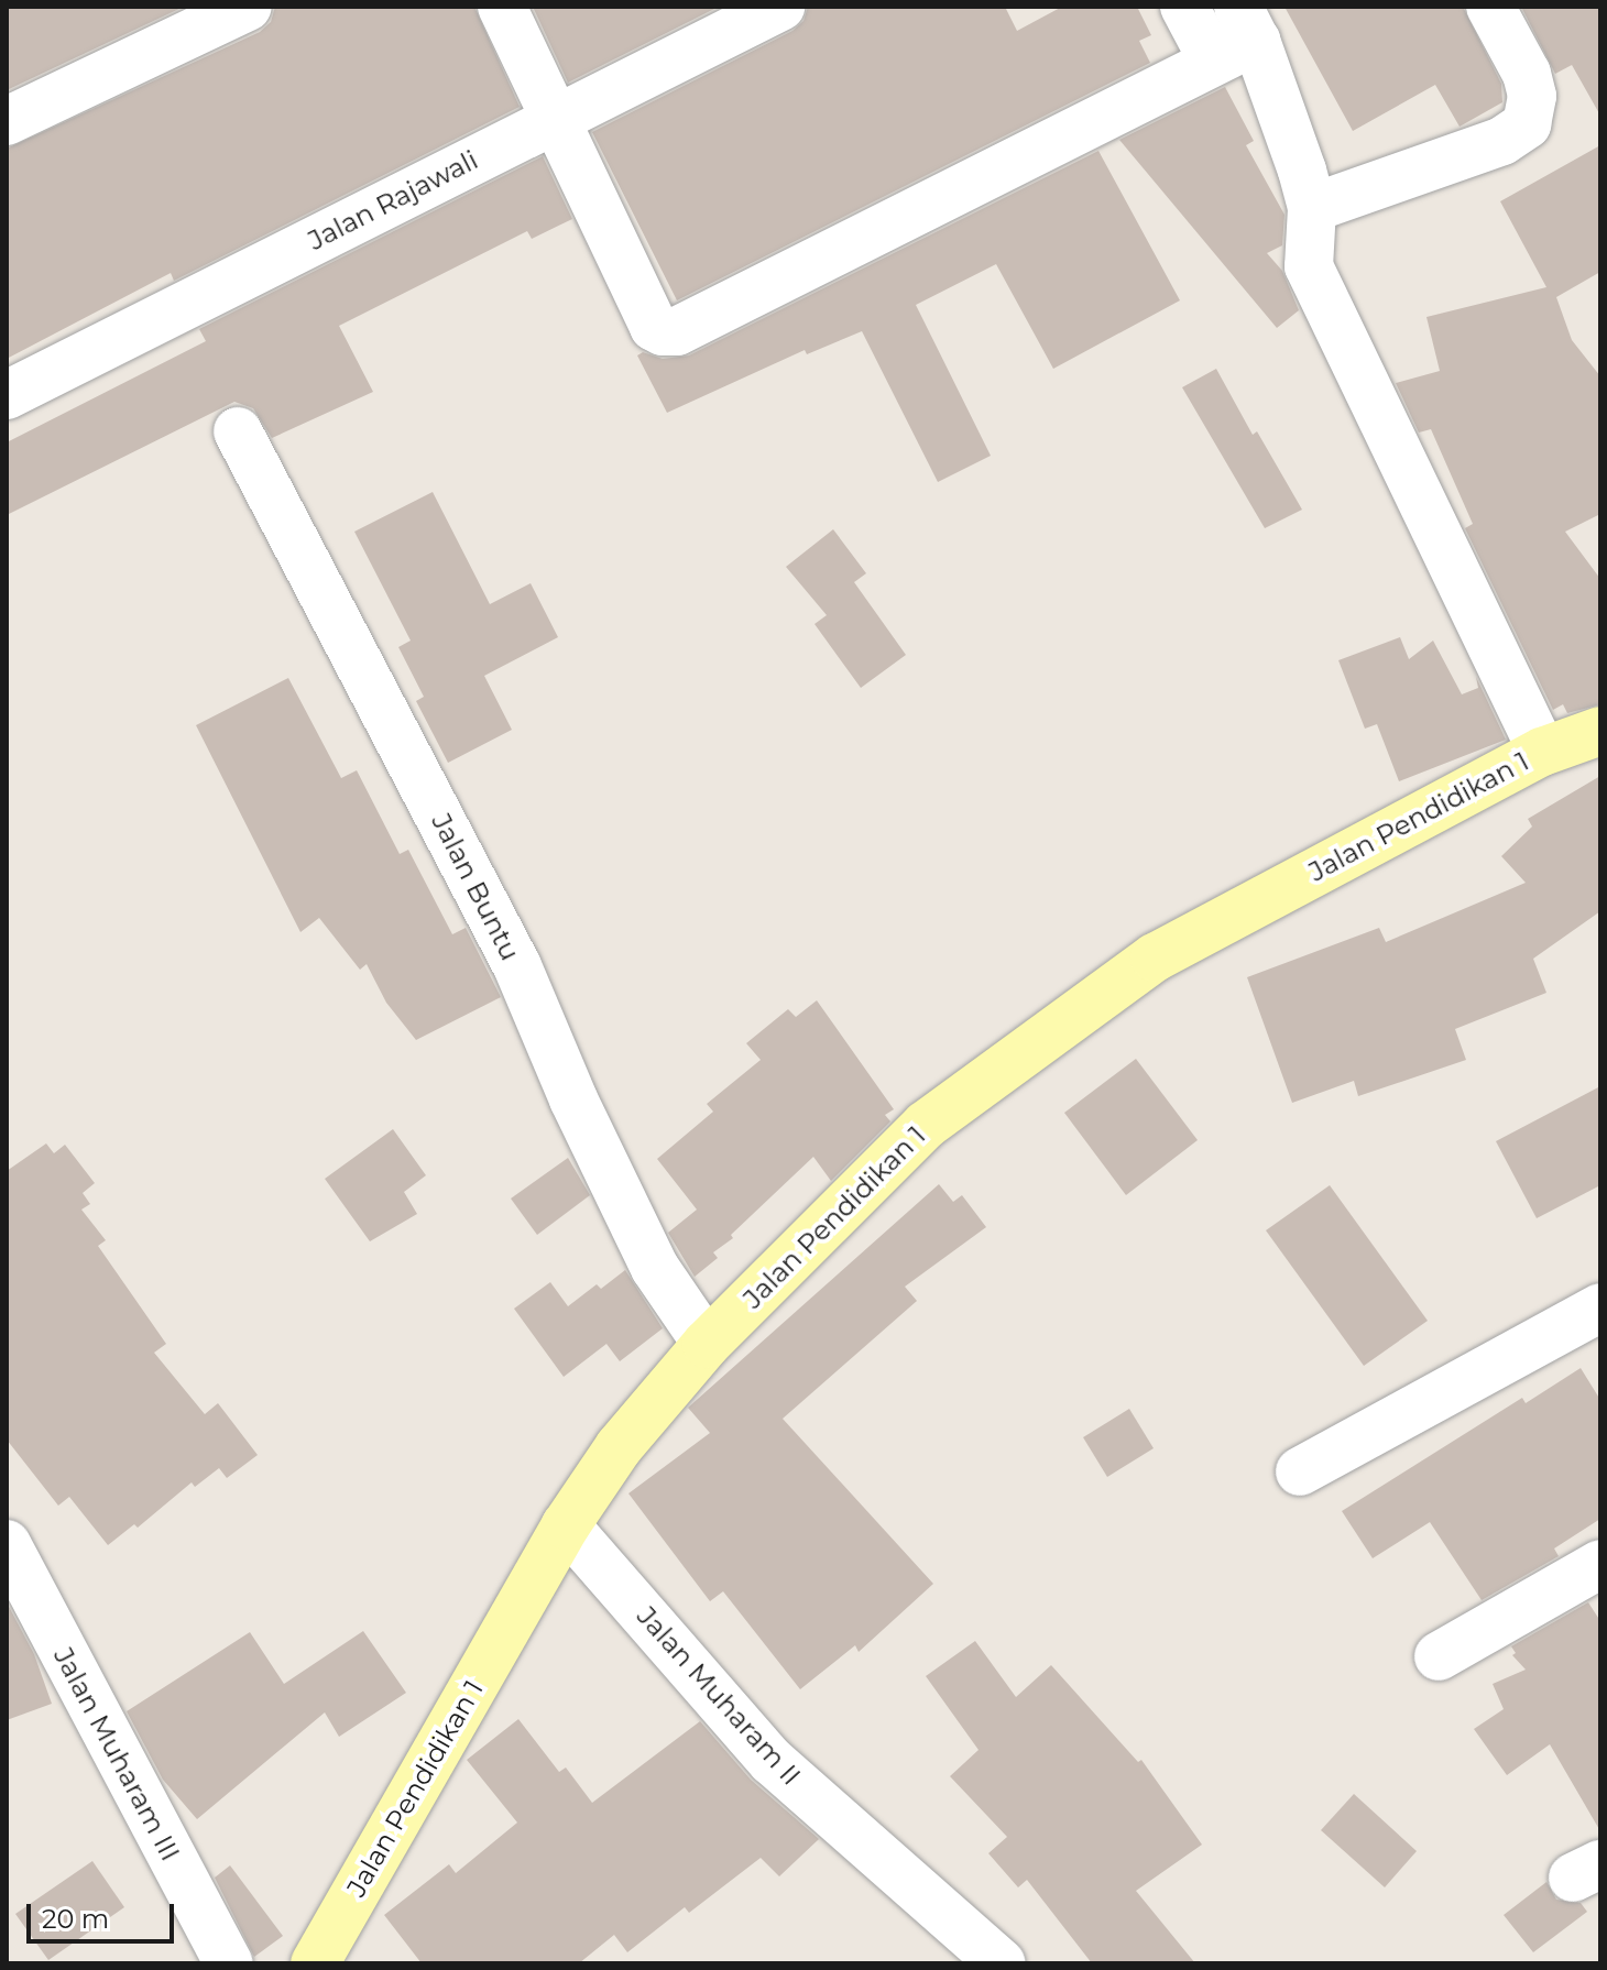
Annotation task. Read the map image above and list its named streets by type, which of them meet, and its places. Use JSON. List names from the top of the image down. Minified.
{"streets":{"street":["Jalan Rajawali","Jalan Pendidikan 1","Jalan Buntu","Jalan Muharam II","Jalan Muharam III"]},"crossings":[["Jalan Pendidikan 1","Jalan Buntu"],["Jalan Pendidikan 1","Jalan Muharam II"]],"scale_bar":"20 m"}
